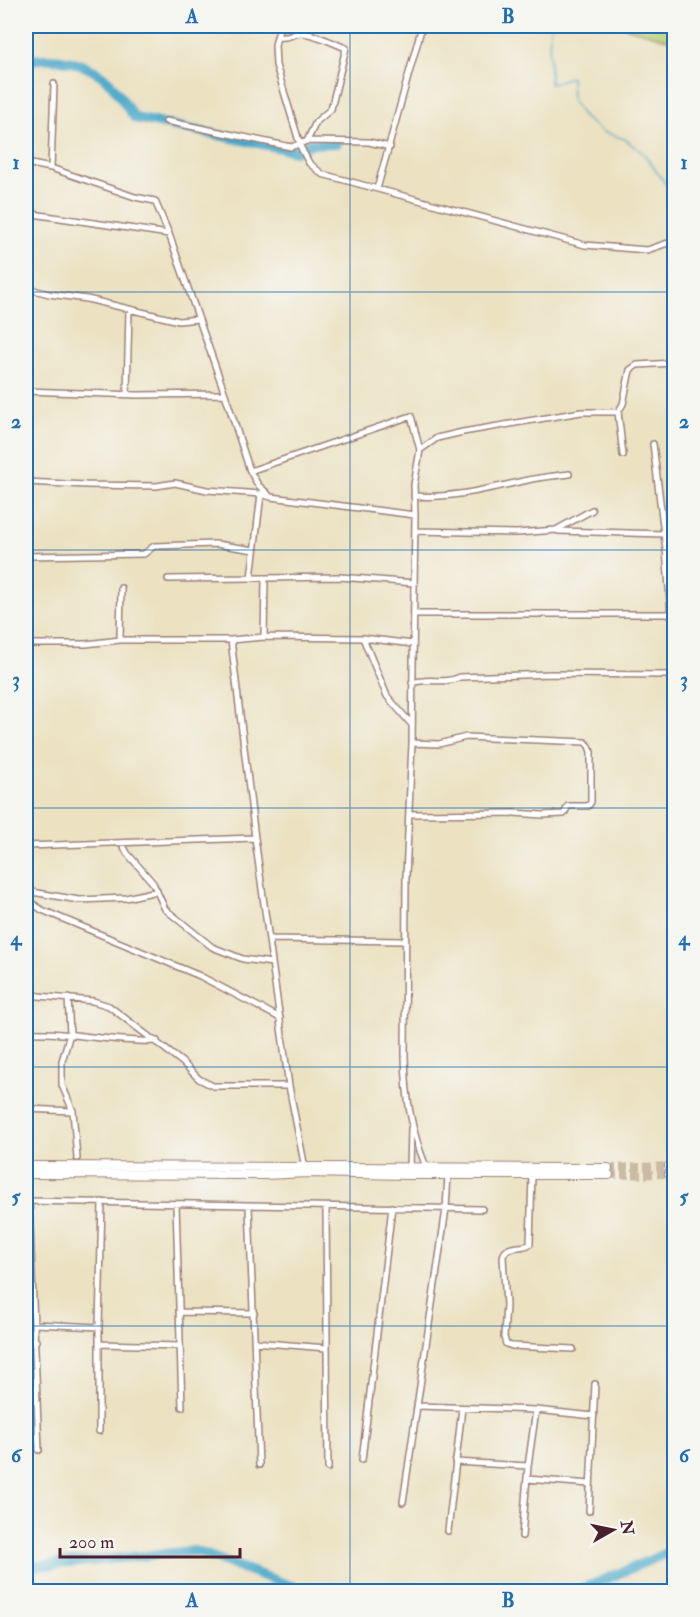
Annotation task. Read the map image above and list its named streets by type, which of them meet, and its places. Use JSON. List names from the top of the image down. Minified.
{"scale_bar":"200 m","north":"right","grid":{"columns":["A","B"],"rows":["1","2","3","4","5","6"]}}
